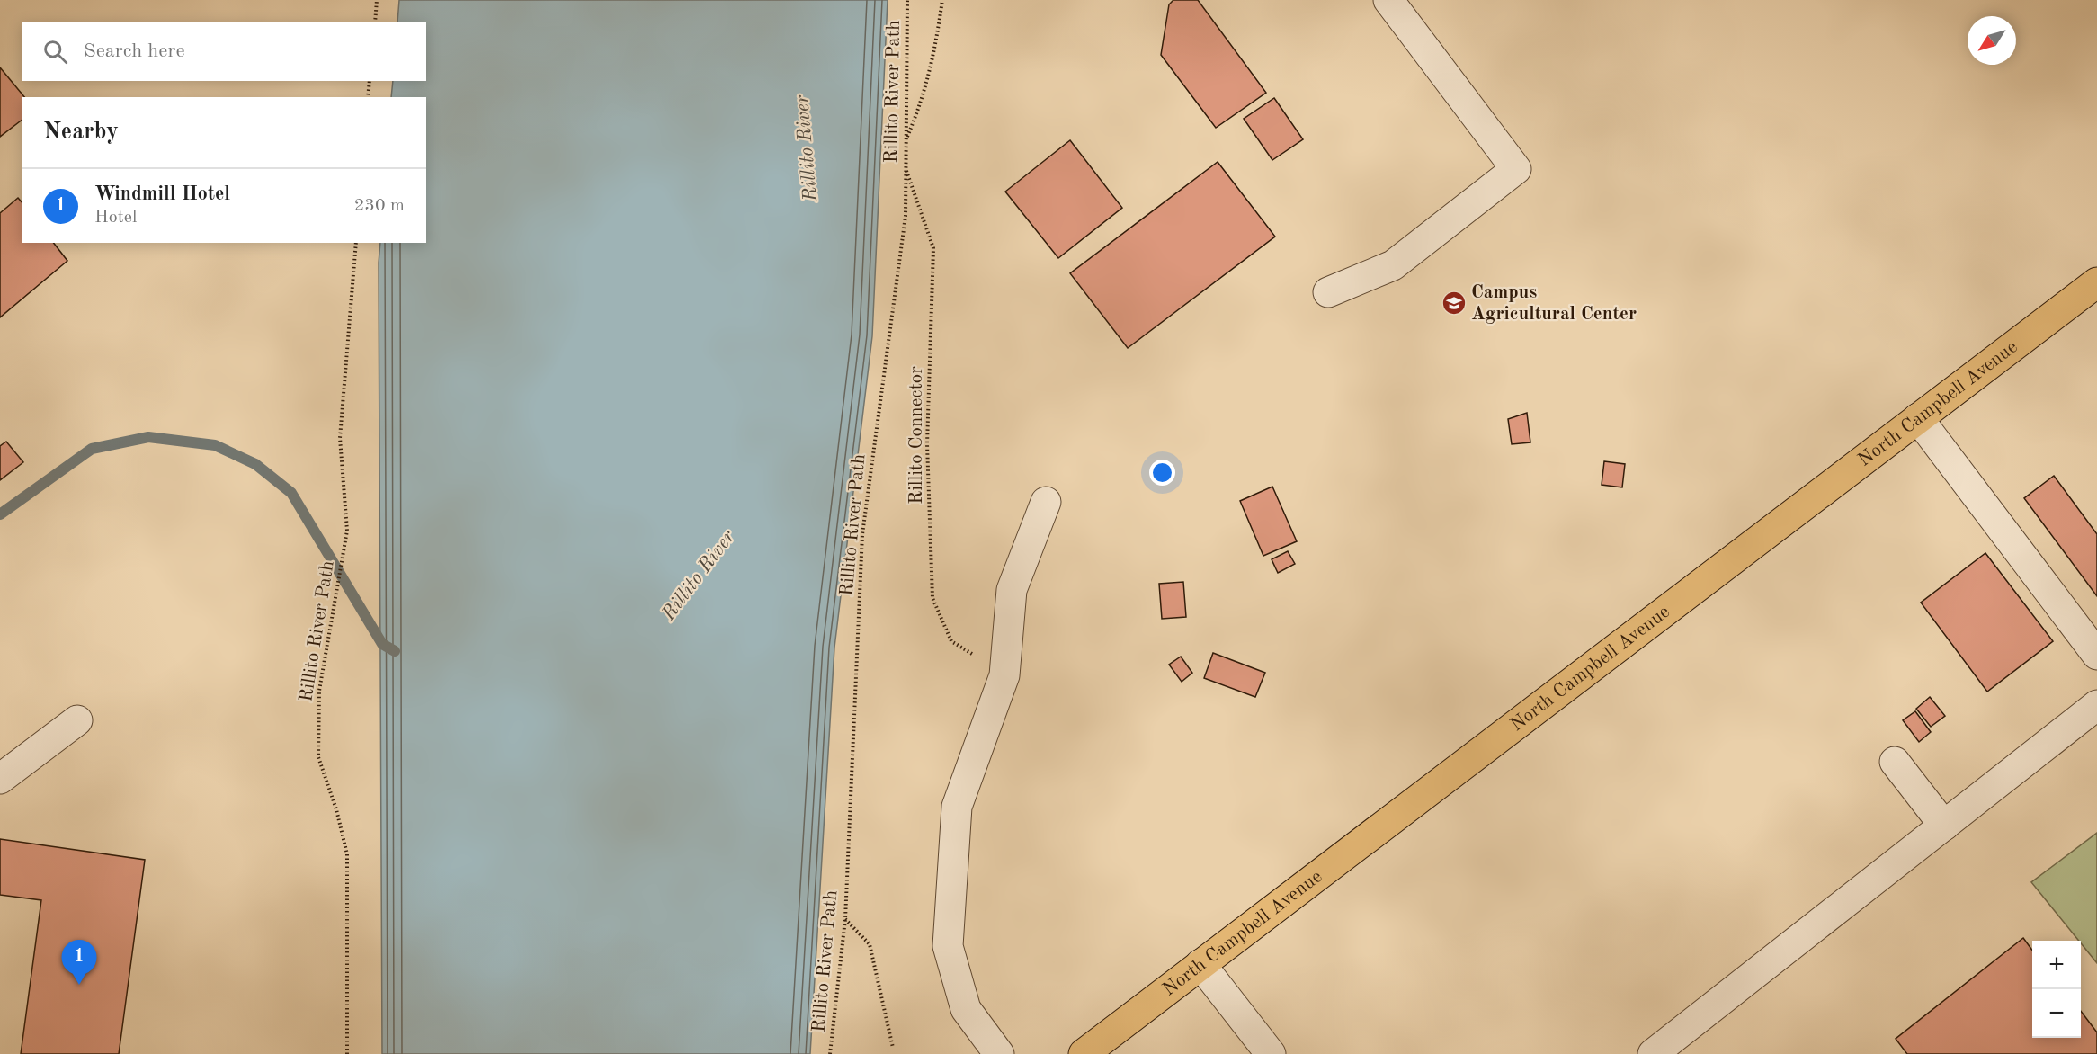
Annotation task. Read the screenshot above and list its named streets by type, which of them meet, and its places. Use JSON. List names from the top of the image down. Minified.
{"streets":{"main road":["North Campbell Avenue"],"path":["Rillito River Path","Rillito Connector"]},"crossings":[["Rillito River Path","Rillito Connector"]],"water":["Rillito River"],"places":{"school or university":["Campus Agricultural Center"]},"north":"bottom left","page":{"search":"Search here","heading":"Nearby","list":[{"mark":"1","name":"Windmill Hotel","note":"Hotel","value":"230 m"}],"pins":"1","map_buttons":["+","−"]}}
